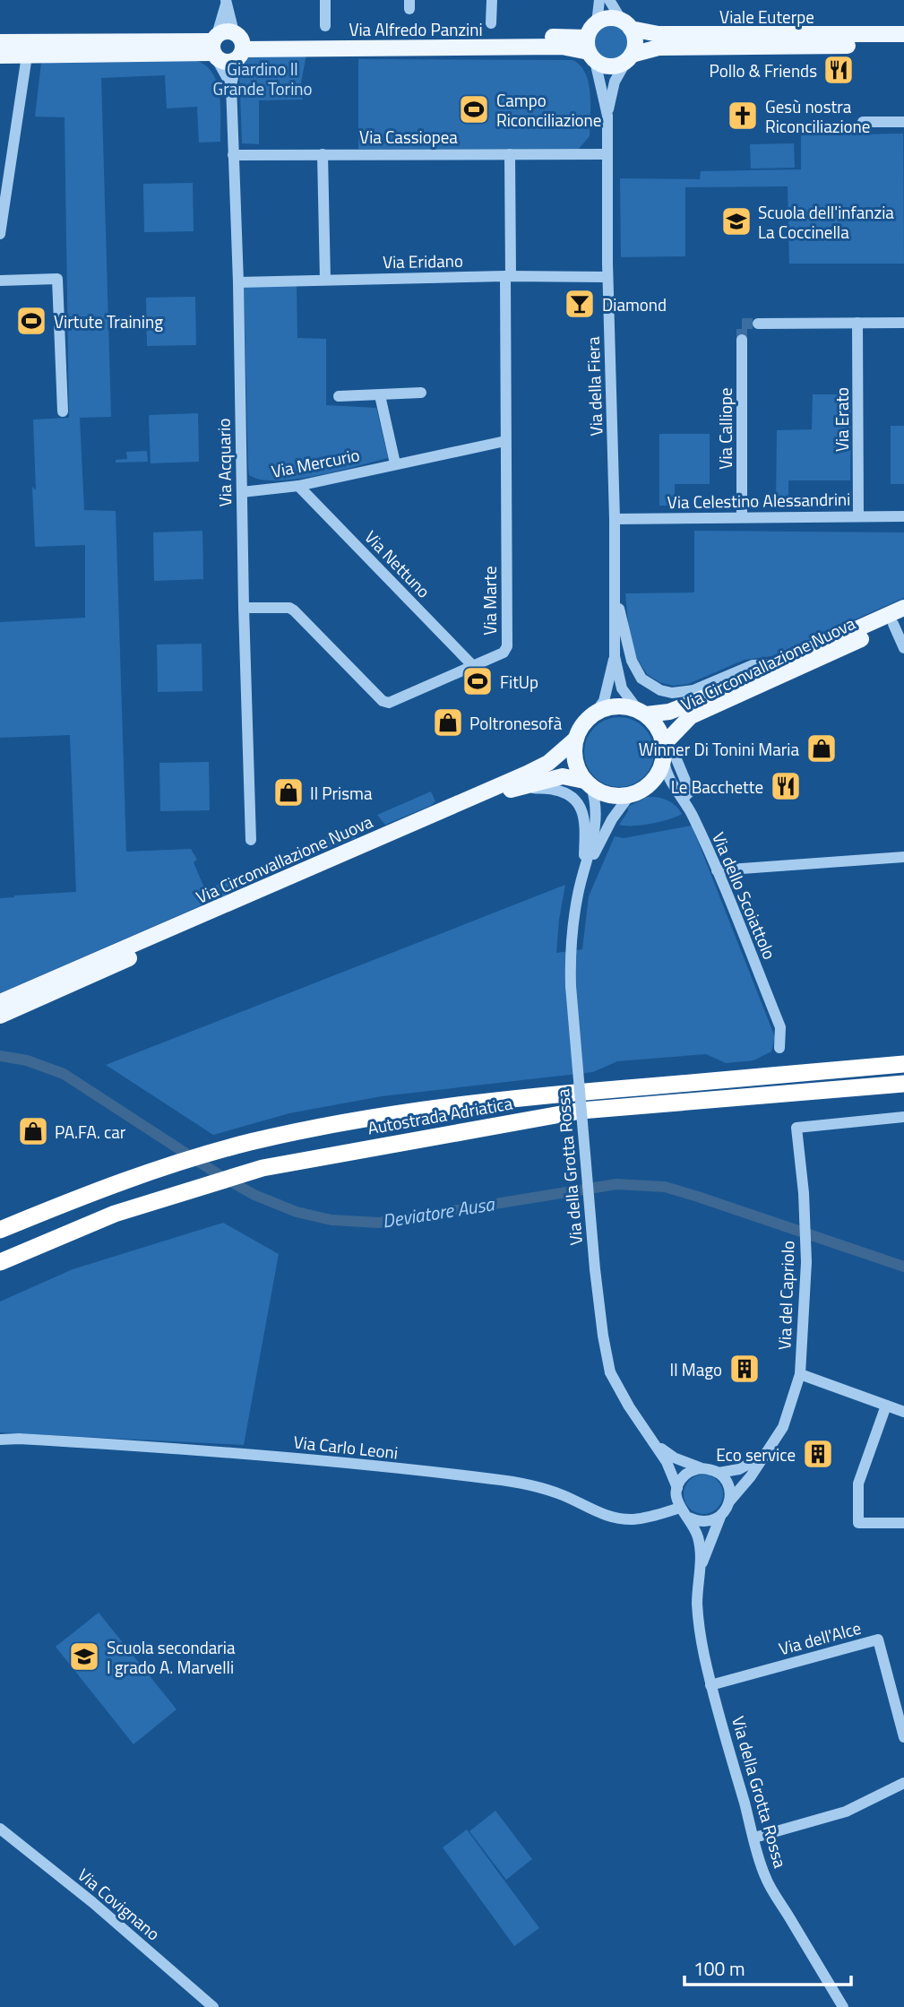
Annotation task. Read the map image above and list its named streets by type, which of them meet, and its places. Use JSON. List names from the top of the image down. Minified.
{"streets":{"highway":["Autostrada Adriatica"],"main road":["Viale Euterpe","Via Alfredo Panzini","Via Circonvallazione Nuova"],"street":["Via Cassiopea","Via Eridano","Via della Fiera","Via Erato","Via Calliope","Via Acquario","Via Mercurio","Via Celestino Alessandrini","Via Nettuno","Via Marte","Via dello Scoiattolo","Via della Grotta Rossa","Via del Capriolo","Via Carlo Leoni","Via dell'Alce","Via Covignano"]},"crossings":[["Viale Euterpe","Via Alfredo Panzini"],["Viale Euterpe","Via della Fiera"],["Via Alfredo Panzini","Via della Fiera"],["Via Alfredo Panzini","Via Acquario"],["Via Cassiopea","Via della Fiera"],["Via Cassiopea","Via Acquario"],["Via Cassiopea","Via Marte"],["Via Eridano","Via della Fiera"],["Via Eridano","Via Acquario"],["Via Eridano","Via Marte"],["Via della Fiera","Via Celestino Alessandrini"],["Via della Fiera","Via Circonvallazione Nuova"],["Via della Fiera","Via dello Scoiattolo"],["Via della Fiera","Via della Grotta Rossa"],["Via Erato","Via Celestino Alessandrini"],["Via Calliope","Via Celestino Alessandrini"],["Via Acquario","Via Mercurio"],["Via Acquario","Via Marte"],["Via Mercurio","Via Nettuno"],["Via Mercurio","Via Marte"],["Via Nettuno","Via Marte"],["Via Circonvallazione Nuova","Via dello Scoiattolo"],["Via Circonvallazione Nuova","Via della Grotta Rossa"],["Via dello Scoiattolo","Via della Grotta Rossa"],["Via della Grotta Rossa","Via del Capriolo"],["Via della Grotta Rossa","Via Carlo Leoni"],["Via della Grotta Rossa","Via dell'Alce"],["Via del Capriolo","Via Carlo Leoni"]],"water":["Deviatore Ausa"],"parks":["Giardino Il Grande Torino"],"places":{"restaurant":["Pollo & Friends","Le Bacchette"],"sports":["Campo Riconciliazione","Virtute Training","FitUp"],"church":["Gesù nostra Riconciliazione"],"school or university":["Scuola dell'infanzia La Coccinella","Scuola secondaria I grado A. Marvelli"],"bar":["Diamond"],"shop":["Poltronesofà","Winner Di Tonini Maria","Il Prisma","PA.FA. car"],"building":["Il Mago","Eco service"]},"scale_bar":"100 m"}
